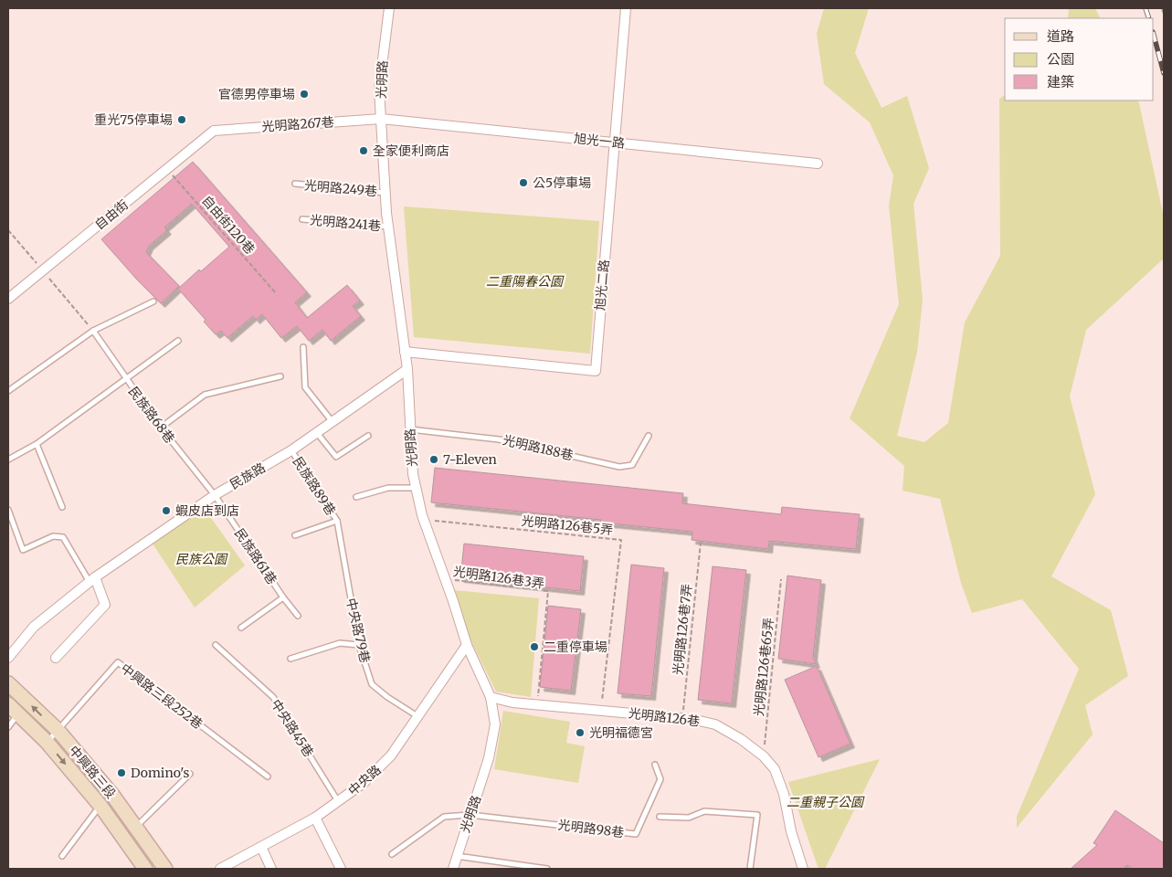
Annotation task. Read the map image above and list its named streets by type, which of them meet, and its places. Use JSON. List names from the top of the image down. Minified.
{"streets":{"main road":["中興路三段"],"street":["光明路","光明路267巷","旭光一路","自由街","旭光二路","民族路","光明路126巷","中央路"],"lane":["光明路249巷","光明路241巷","民族路68巷","光明路188巷","民族路89巷","民族路61巷","中央路79巷","中興路三段252巷","中央路45巷","光明路98巷"],"path":["自由街120巷","光明路126巷5弄","光明路126巷3弄","光明路126巷7弄","光明路126巷65弄"]},"crossings":[["光明路","光明路267巷"],["光明路","旭光一路"],["光明路","光明路249巷"],["光明路","光明路241巷"],["光明路","旭光二路"],["光明路","光明路188巷"],["光明路","民族路"],["光明路","光明路126巷5弄"],["光明路","光明路126巷3弄"],["光明路","光明路126巷"],["光明路","中央路"],["光明路","光明路98巷"],["光明路267巷","旭光一路"],["光明路267巷","自由街"],["旭光一路","旭光二路"],["自由街","自由街120巷"],["民族路68巷","民族路"],["民族路68巷","民族路61巷"],["民族路","民族路89巷"],["民族路","民族路61巷"],["民族路89巷","中央路79巷"],["光明路126巷5弄","光明路126巷"],["光明路126巷3弄","光明路126巷"],["光明路126巷7弄","光明路126巷"],["中央路79巷","中央路"],["光明路126巷65弄","光明路126巷"],["中興路三段252巷","中興路三段"],["中央路45巷","中央路"]],"parks":["二重陽春公園","民族公園","二重親子公園"],"places":["官德男停車場","重光75停車場","全家便利商店","公5停車場","7-Eleven","蝦皮店到店","二重停車場","光明福德宮","Domino's"],"legend":["道路","公園","建築"]}
